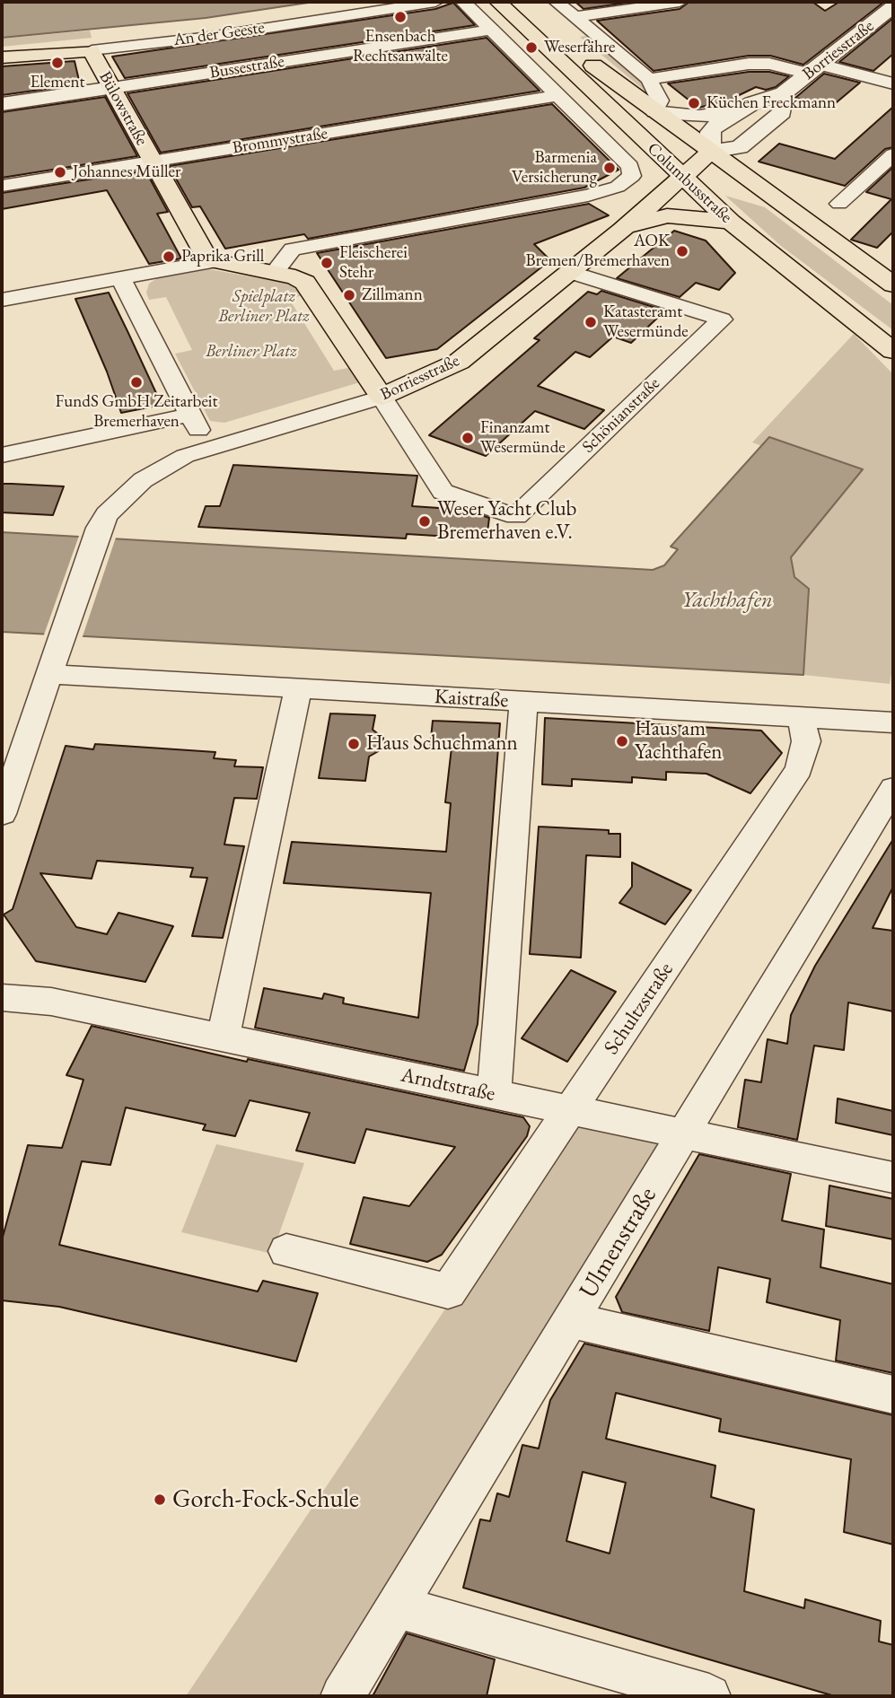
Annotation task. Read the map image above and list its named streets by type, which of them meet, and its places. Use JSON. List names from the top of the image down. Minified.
{"streets":{"main road":["An der Geeste","Borriesstraße","Bülowstraße","Columbusstraße"],"street":["Bussestraße","Brommystraße","Schönianstraße","Kaistraße","Schultzstraße","Arndtstraße","Ulmenstraße"]},"crossings":[["An der Geeste","Bülowstraße"],["Borriesstraße","Columbusstraße"],["Borriesstraße","Schönianstraße"],["Borriesstraße","Kaistraße"],["Bussestraße","Bülowstraße"],["Bülowstraße","Brommystraße"],["Kaistraße","Schultzstraße"],["Schultzstraße","Arndtstraße"],["Arndtstraße","Ulmenstraße"]],"water":["Yachthafen"],"parks":["Spielplatz Berliner Platz","Berliner Platz"],"places":["Ensenbach Rechtsanwälte","Weserfähre","Element","Küchen Freckmann","Barmenia Versicherung","Johannes Müller","AOK Bremen/Bremerhaven","Paprika Grill","Fleischerei Stehr","Zillmann","Katasteramt Wesermünde","FundS GmbH Zeitarbeit Bremerhaven","Finanzamt Wesermünde","Weser Yacht Club Bremerhaven e.V.","Haus am Yachthafen","Haus Schuchmann","Gorch-Fock-Schule"]}
